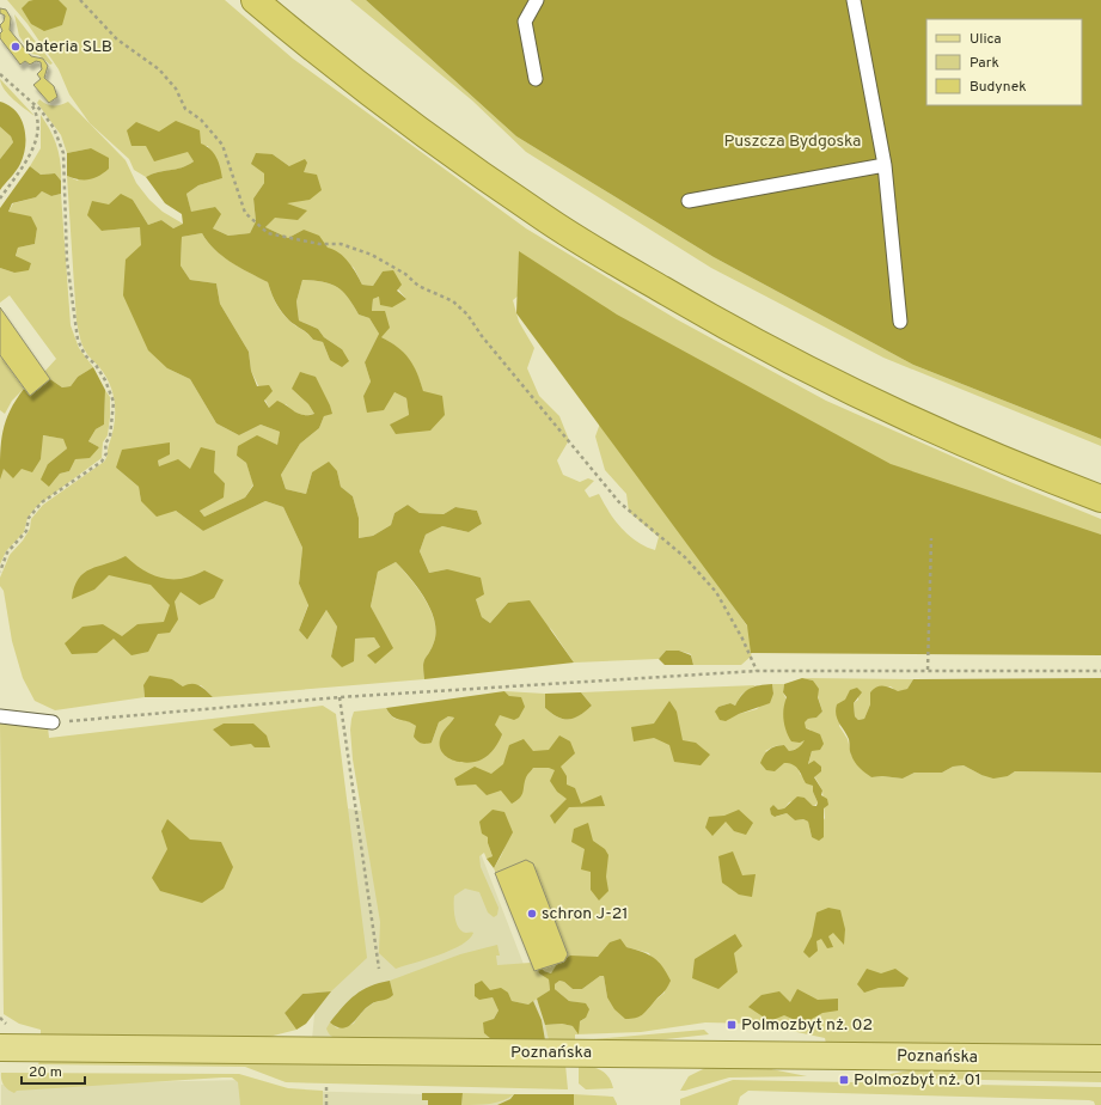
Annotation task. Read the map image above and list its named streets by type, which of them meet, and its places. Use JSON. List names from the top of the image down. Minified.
{"streets":{"main road":["Poznańska"]},"parks":["Puszcza Bydgoska"],"places":{"other":["bateria SLB","schron J-21"],"transit":["Polmozbyt nż. 02","Polmozbyt nż. 01"]},"legend":["Ulica","Park","Budynek"],"scale_bar":"20 m"}
